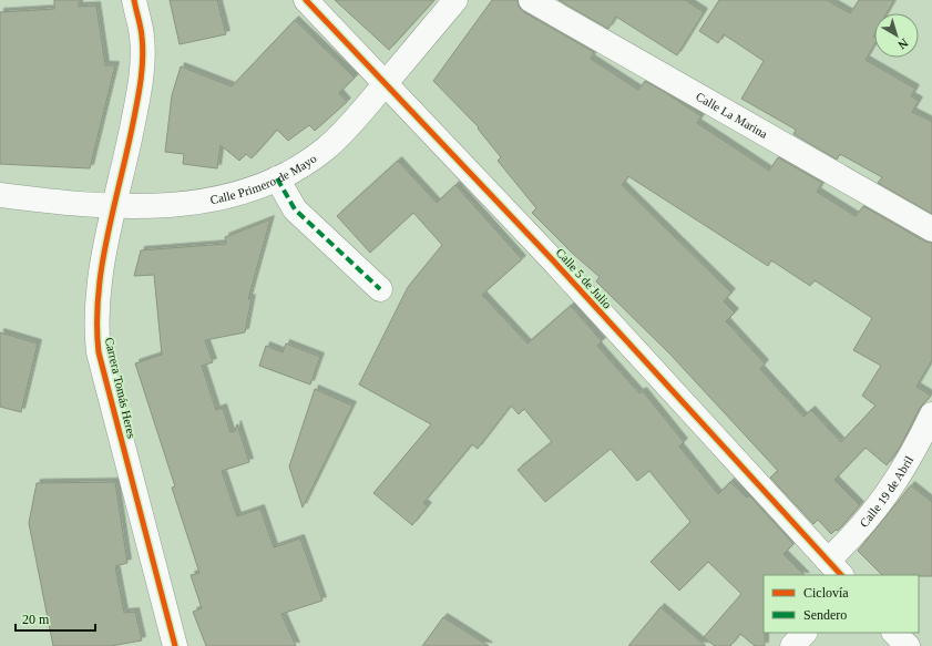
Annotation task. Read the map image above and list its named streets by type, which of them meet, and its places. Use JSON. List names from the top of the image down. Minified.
{"streets":{"street":["Calle La Marina","Calle Primero de Mayo","Calle 5 de Julio","Carrera Tomás Heres","Calle 19 de Abril"]},"crossings":[["Calle Primero de Mayo","Calle 5 de Julio"],["Calle Primero de Mayo","Carrera Tomás Heres"],["Calle 5 de Julio","Calle 19 de Abril"]],"legend":["Ciclovía","Sendero"],"scale_bar":"20 m","north":"bottom right"}
